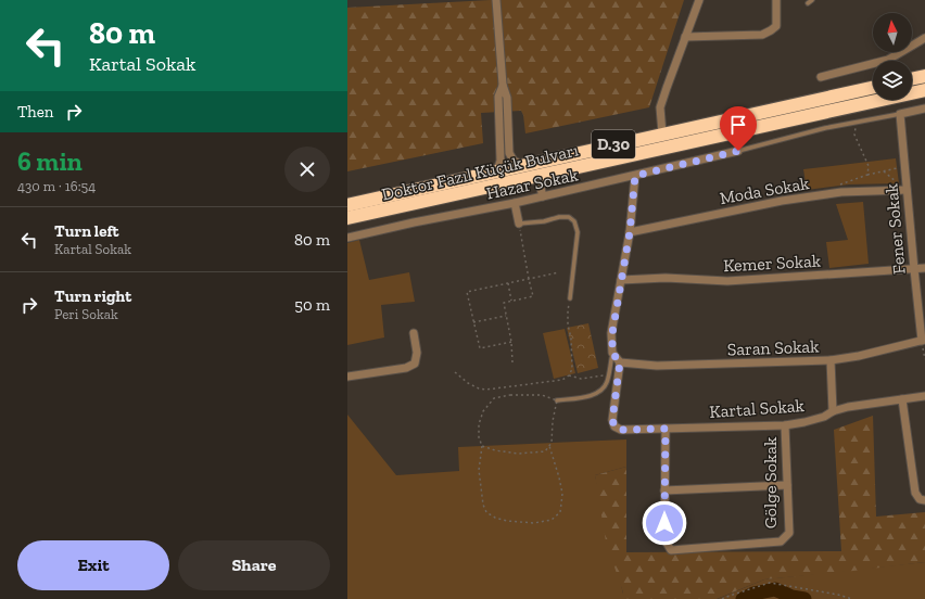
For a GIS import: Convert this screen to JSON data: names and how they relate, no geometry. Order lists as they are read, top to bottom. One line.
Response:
{"streets":{"highway":["D.30","Doktor Fazıl Küçük Bulvarı"],"street":["Hazar Sokak","Moda Sokak","Fener Sokak","Kemer Sokak","Saran Sokak","Kartal Sokak","Gölge Sokak"]},"crossings":[["Hazar Sokak","Fener Sokak"],["Moda Sokak","Fener Sokak"],["Fener Sokak","Kemer Sokak"],["Fener Sokak","Saran Sokak"],["Saran Sokak","Kartal Sokak"],["Kartal Sokak","Gölge Sokak"]],"north":"top","page":{"turn":["80 m","Kartal Sokak"],"then":"Then","heading":["6 min","430 m · 16:54"],"list":[{"name":"Turn left","note":"Kartal Sokak","value":"80 m"},{"name":"Turn right","note":"Peri Sokak","value":"50 m"}],"buttons":["Exit","Share"]}}
